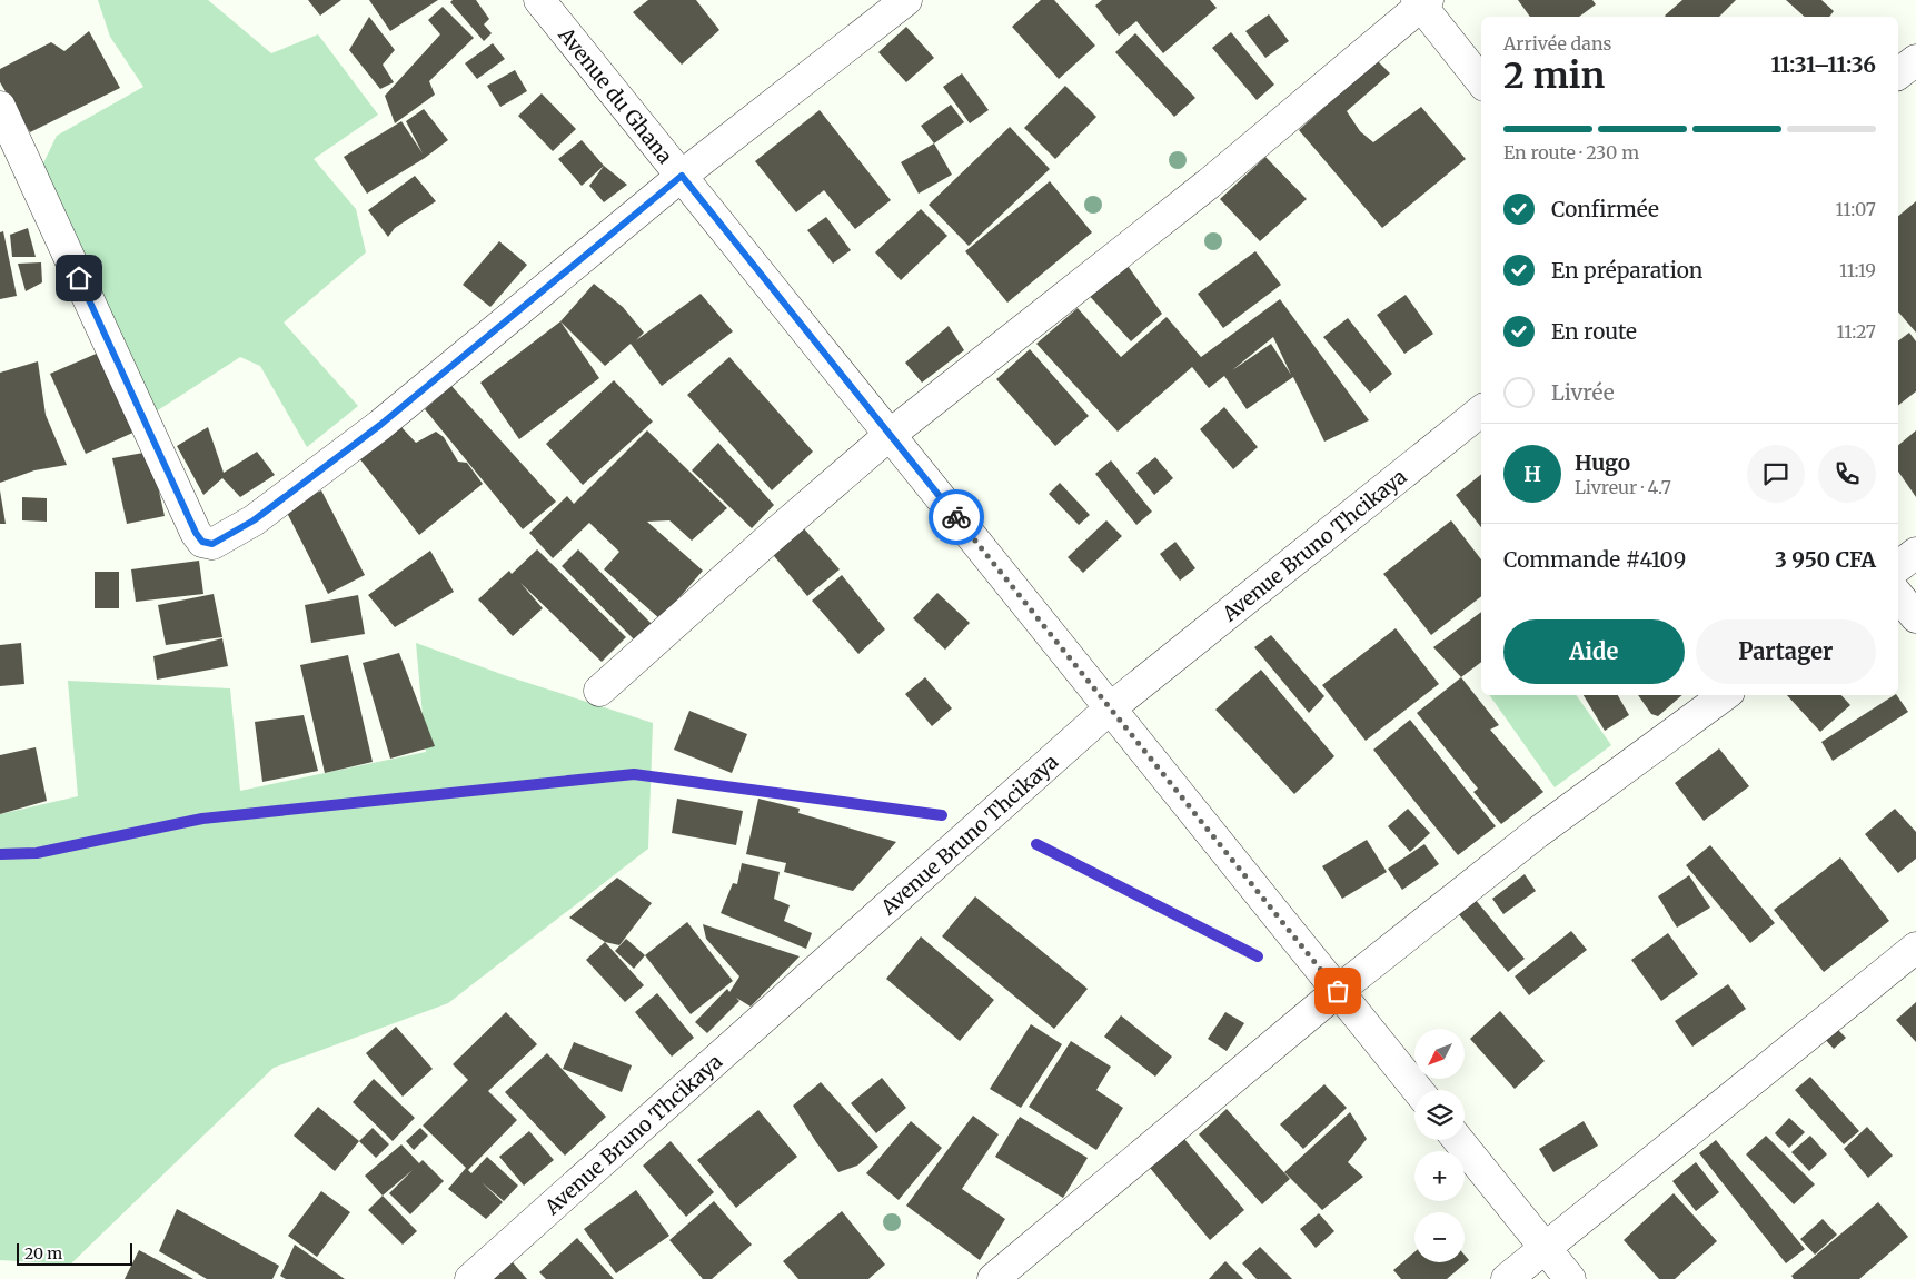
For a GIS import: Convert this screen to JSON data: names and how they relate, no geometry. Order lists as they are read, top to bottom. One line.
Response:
{"streets":{"street":["Avenue du Ghana","Avenue Bruno Thcikaya"]},"crossings":[["Avenue du Ghana","Avenue Bruno Thcikaya"]],"scale_bar":"20 m","north":"bottom left","page":{"heading":["2 min","Arrivée dans","11:31–11:36"],"panel":["Hugo","Livreur · 4.7","Commande #4109","3 950 CFA"],"bar":"En route · 230 m","list":[["Confirmée","11:07"],["En préparation","11:19"],["En route","11:27"],"Livrée"],"round":"H","buttons":["Aide","Partager"],"map_buttons":["+","−"],"scale":"20 m"}}
